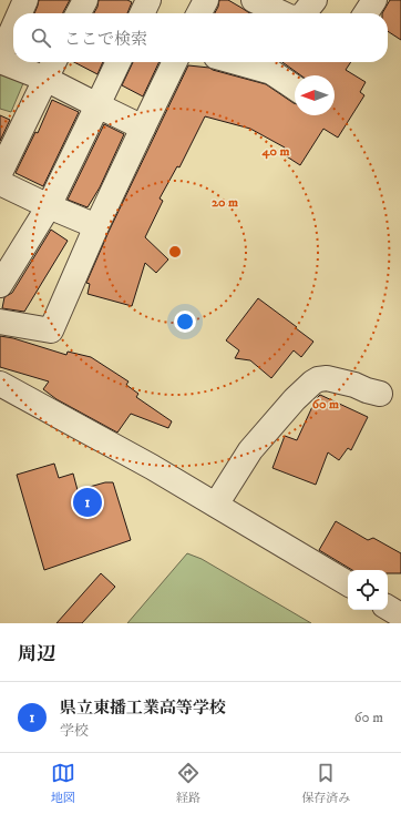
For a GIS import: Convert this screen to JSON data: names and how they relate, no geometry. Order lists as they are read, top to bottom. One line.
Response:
{"north":"left","page":{"search":"ここで検索","pins":"1","heading":"周辺","list":[{"mark":"1","name":"県立東播工業高等学校","note":"学校","value":"60 m"}],"nav":["地図","経路","保存済み"]},"rings":["40 m","20 m","60 m"]}
